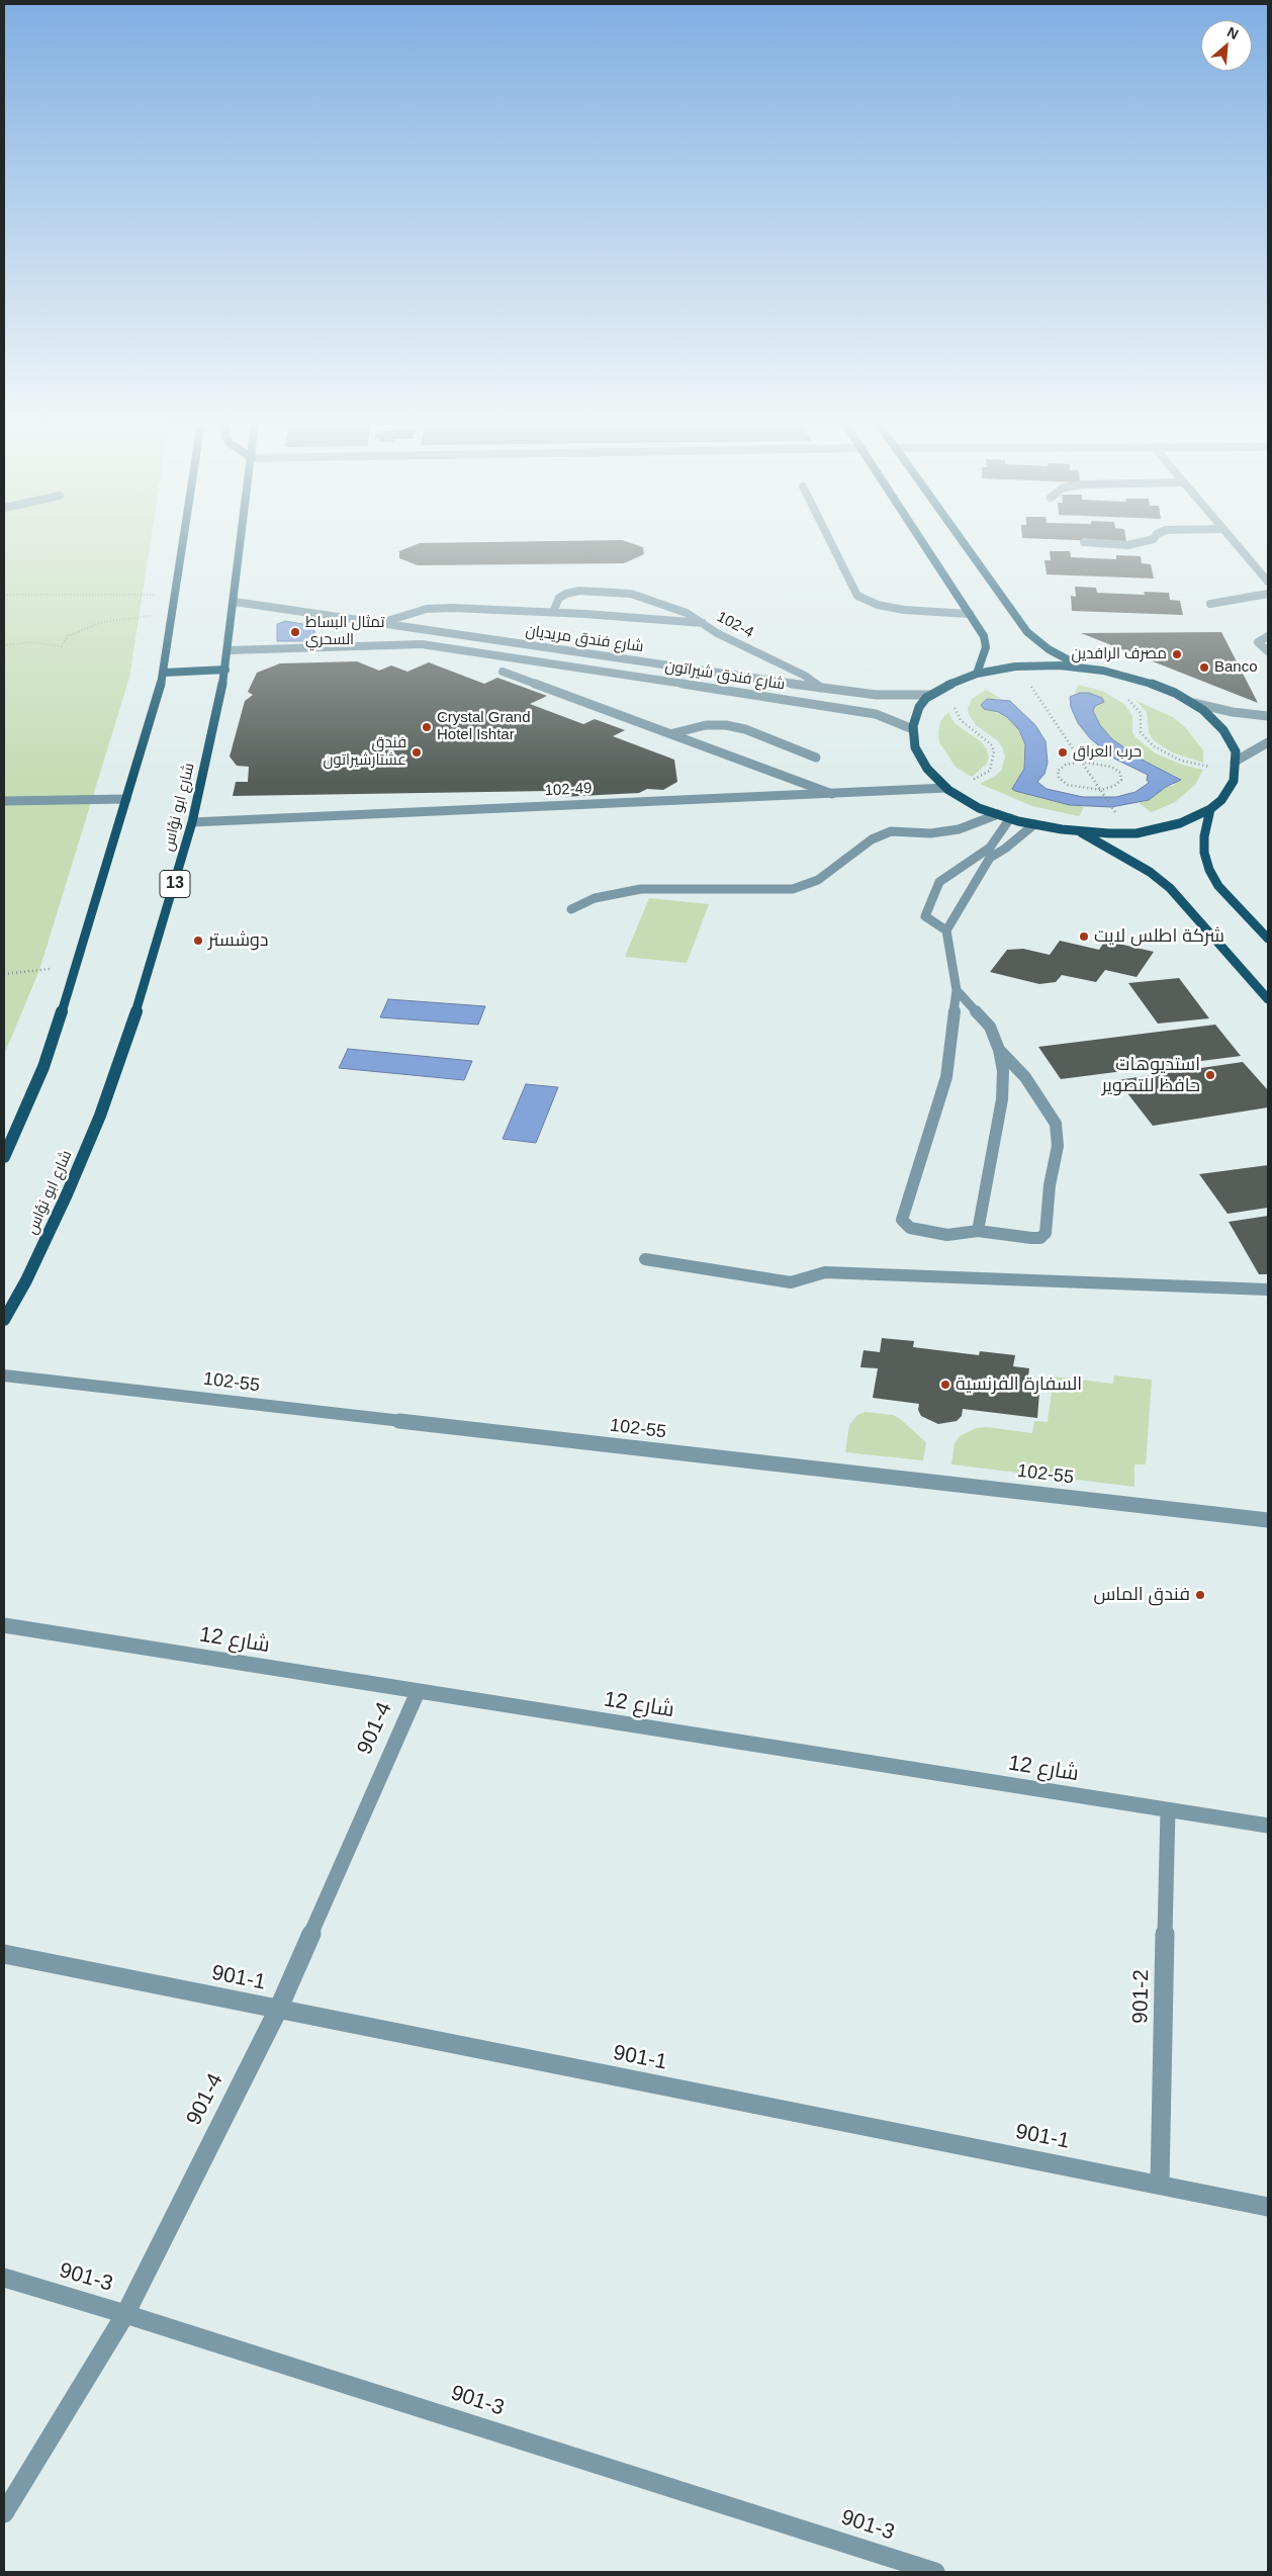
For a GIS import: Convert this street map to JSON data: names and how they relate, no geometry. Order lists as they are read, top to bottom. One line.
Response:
{"streets":{"main road":["شارع ابو نؤاس","13"],"street":["102-4","شارع فندق مريديان","شارع فندق شيراتون","102-49","102-55","شارع 12","901-4","901-1","901-2","901-3"]},"crossings":[["102-4","شارع فندق مريديان"],["شارع فندق مريديان","شارع ابو نؤاس"],["شارع فندق شيراتون","شارع ابو نؤاس"],["102-49","شارع ابو نؤاس"],["شارع 12","901-4"],["شارع 12","901-2"],["901-4","901-1"],["901-4","901-3"],["901-1","901-2"]],"places":["تمثال البساط السحري","مصرف الرافدين","Banco","Crystal Grand Hotel Ishtar","فندق عشتارشيراتون","حرب العراق","شركة اطلس لايت","دوشستر","استديوهات حافظ للتصوير","السفارة الفرنسية","فندق الماس"],"north":"top right"}
